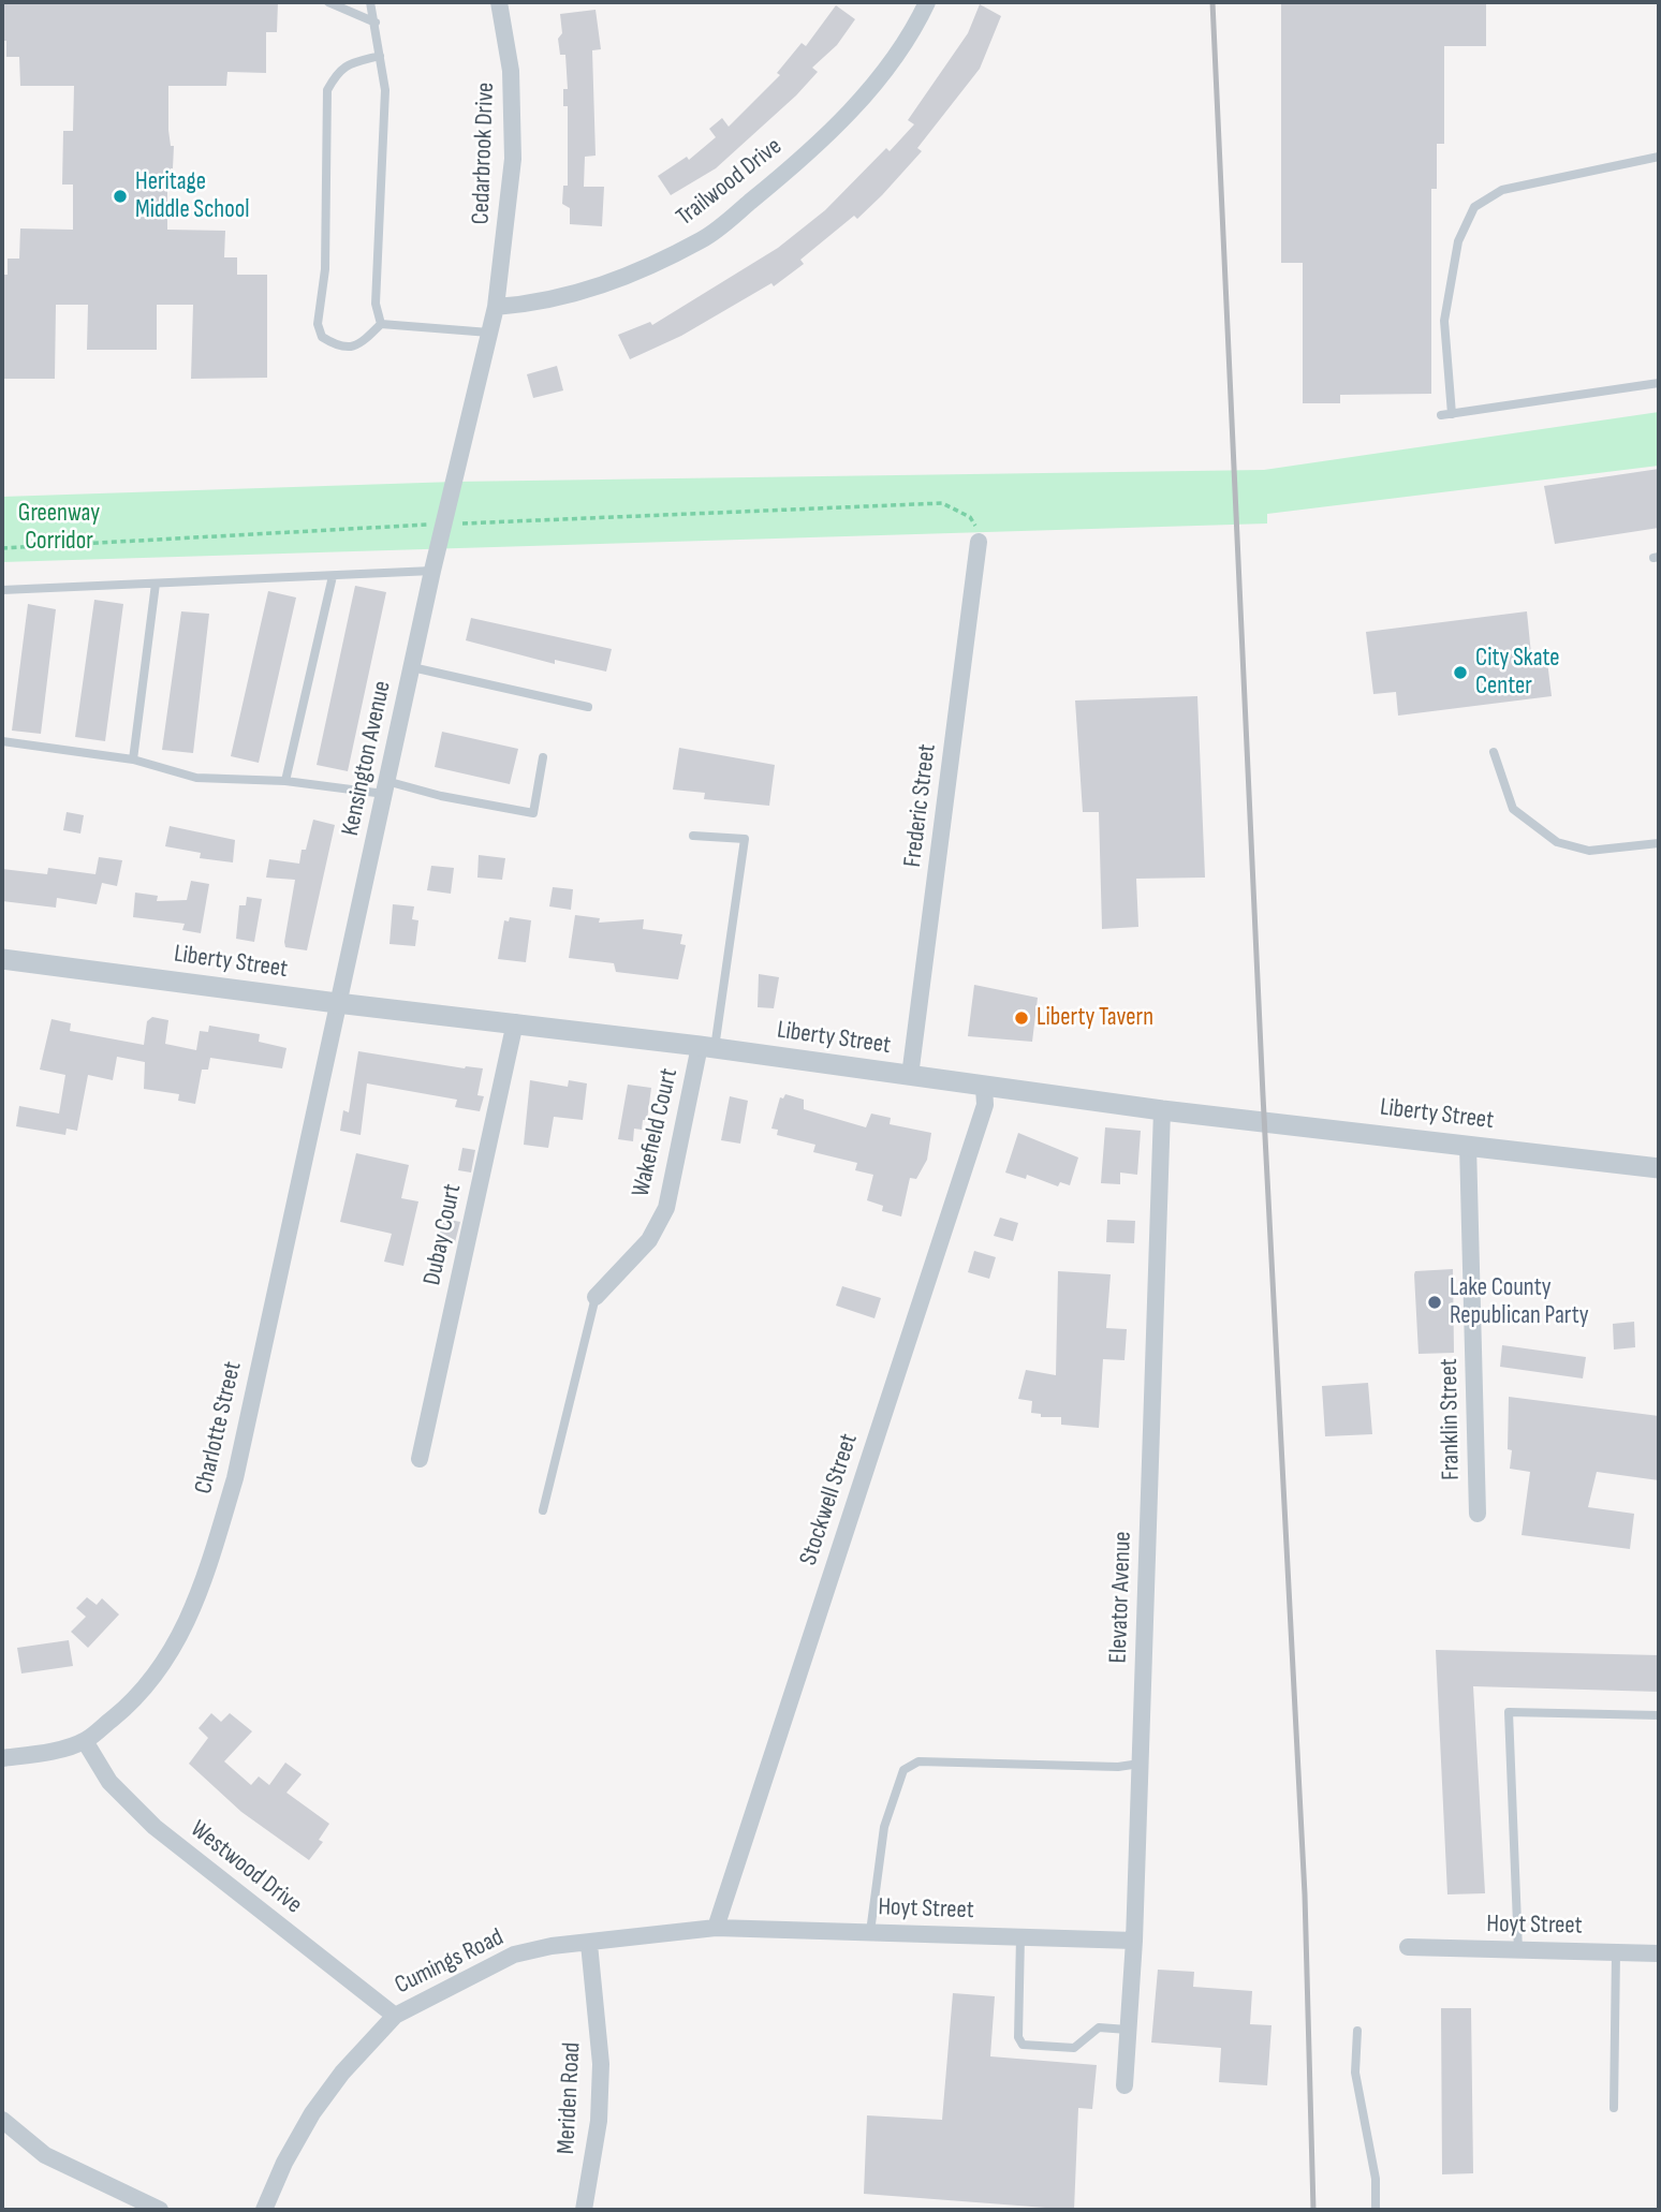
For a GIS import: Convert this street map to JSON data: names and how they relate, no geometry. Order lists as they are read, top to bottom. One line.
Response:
{"streets":{"street":["Cedarbrook Drive","Trailwood Drive","Kensington Avenue","Frederic Street","Liberty Street","Wakefield Court","Dubay Court","Franklin Street","Charlotte Street","Stockwell Street","Elevator Avenue","Westwood Drive","Hoyt Street","Cumings Road","Meriden Road"]},"crossings":[["Cedarbrook Drive","Trailwood Drive"],["Kensington Avenue","Liberty Street"],["Kensington Avenue","Charlotte Street"],["Frederic Street","Liberty Street"],["Liberty Street","Wakefield Court"],["Liberty Street","Dubay Court"],["Liberty Street","Franklin Street"],["Liberty Street","Charlotte Street"],["Liberty Street","Stockwell Street"],["Liberty Street","Elevator Avenue"],["Charlotte Street","Westwood Drive"],["Stockwell Street","Hoyt Street"],["Stockwell Street","Cumings Road"],["Elevator Avenue","Hoyt Street"],["Westwood Drive","Cumings Road"],["Hoyt Street","Cumings Road"],["Cumings Road","Meriden Road"]],"parks":["Greenway Corridor"],"places":["Heritage Middle School","City Skate Center","Liberty Tavern","Lake County Republican Party"]}
